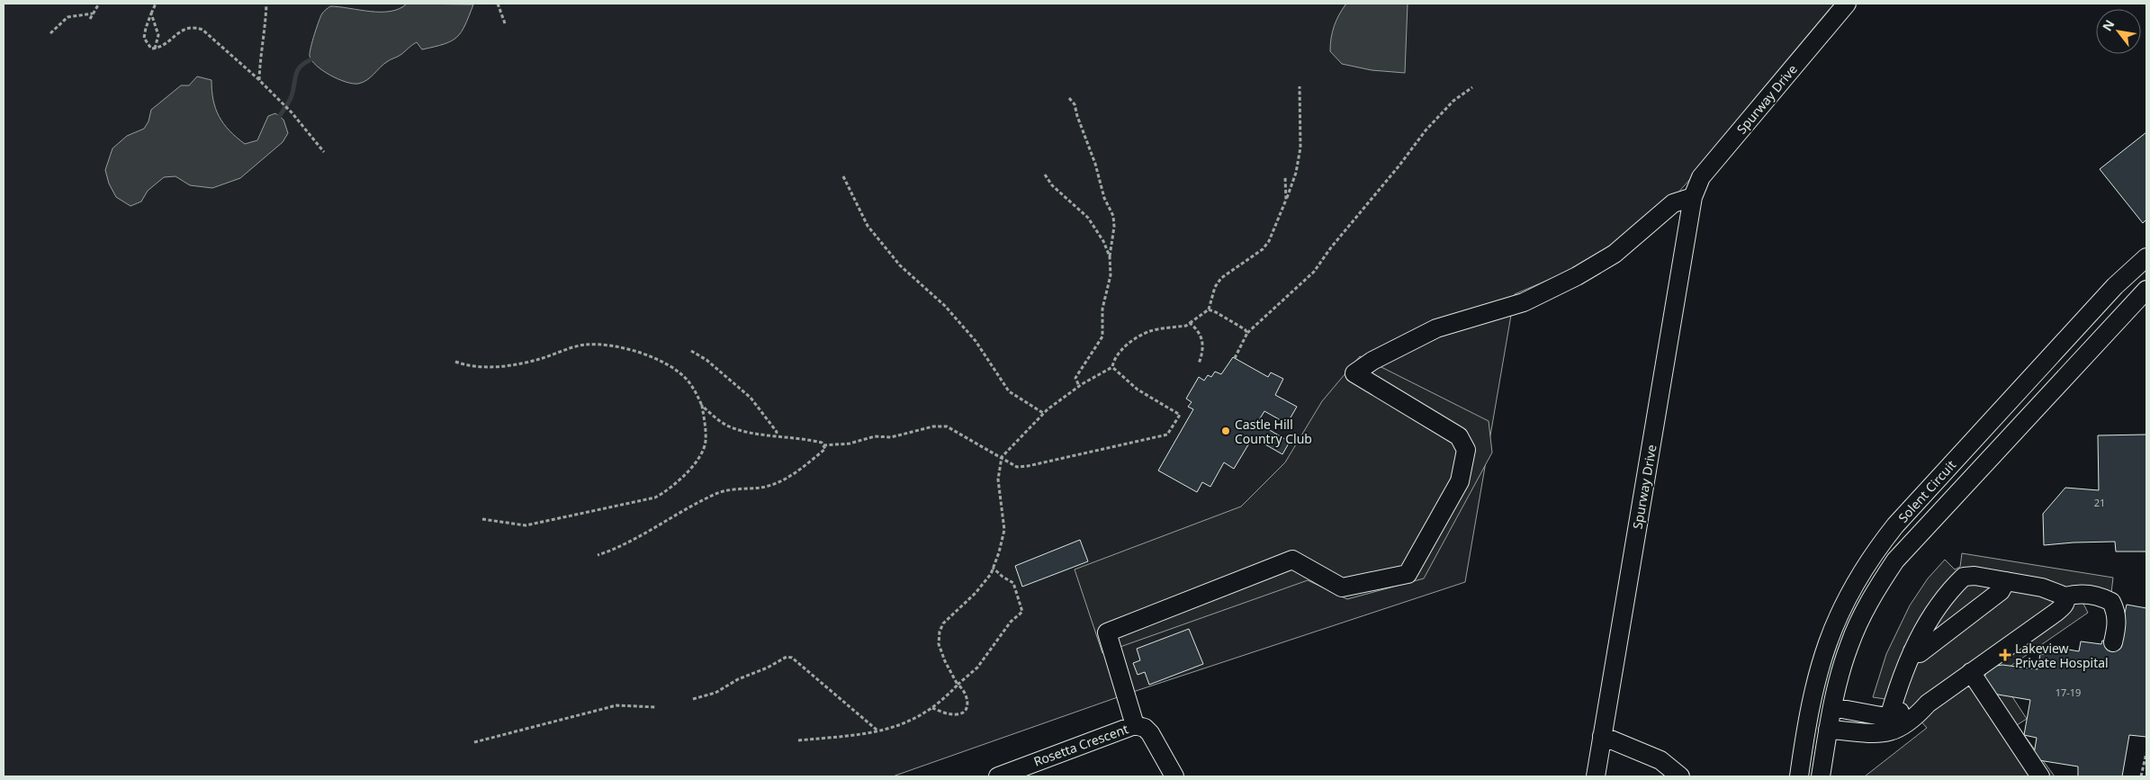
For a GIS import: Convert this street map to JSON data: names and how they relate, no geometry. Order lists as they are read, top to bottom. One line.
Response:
{"streets":{"street":["Spurway Drive","Solent Circuit","Rosetta Crescent"]},"places":{"other":["Castle Hill Country Club"],"health":["Lakeview Private Hospital"]},"house_numbers":["21","17-19"],"north":"top left"}
